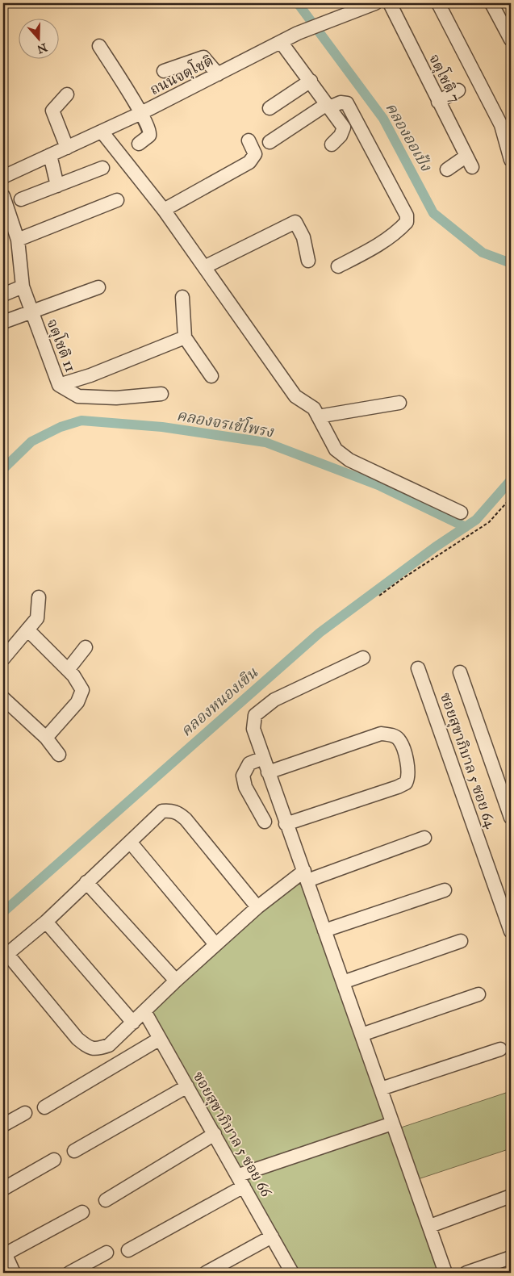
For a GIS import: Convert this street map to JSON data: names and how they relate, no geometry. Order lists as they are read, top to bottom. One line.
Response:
{"streets":{"street":["ถนนจตุโชติ","จตุโชติ 7","จตุโชติ 11","ซอยสุขาภิบาล 5 ซอย 64","ซอยสุขาภิบาล 5 ซอย 66"]},"water":["คลองออเป้ง","คลองจรเข้โพรง","คลองหนองเขิน"],"north":"bottom"}
